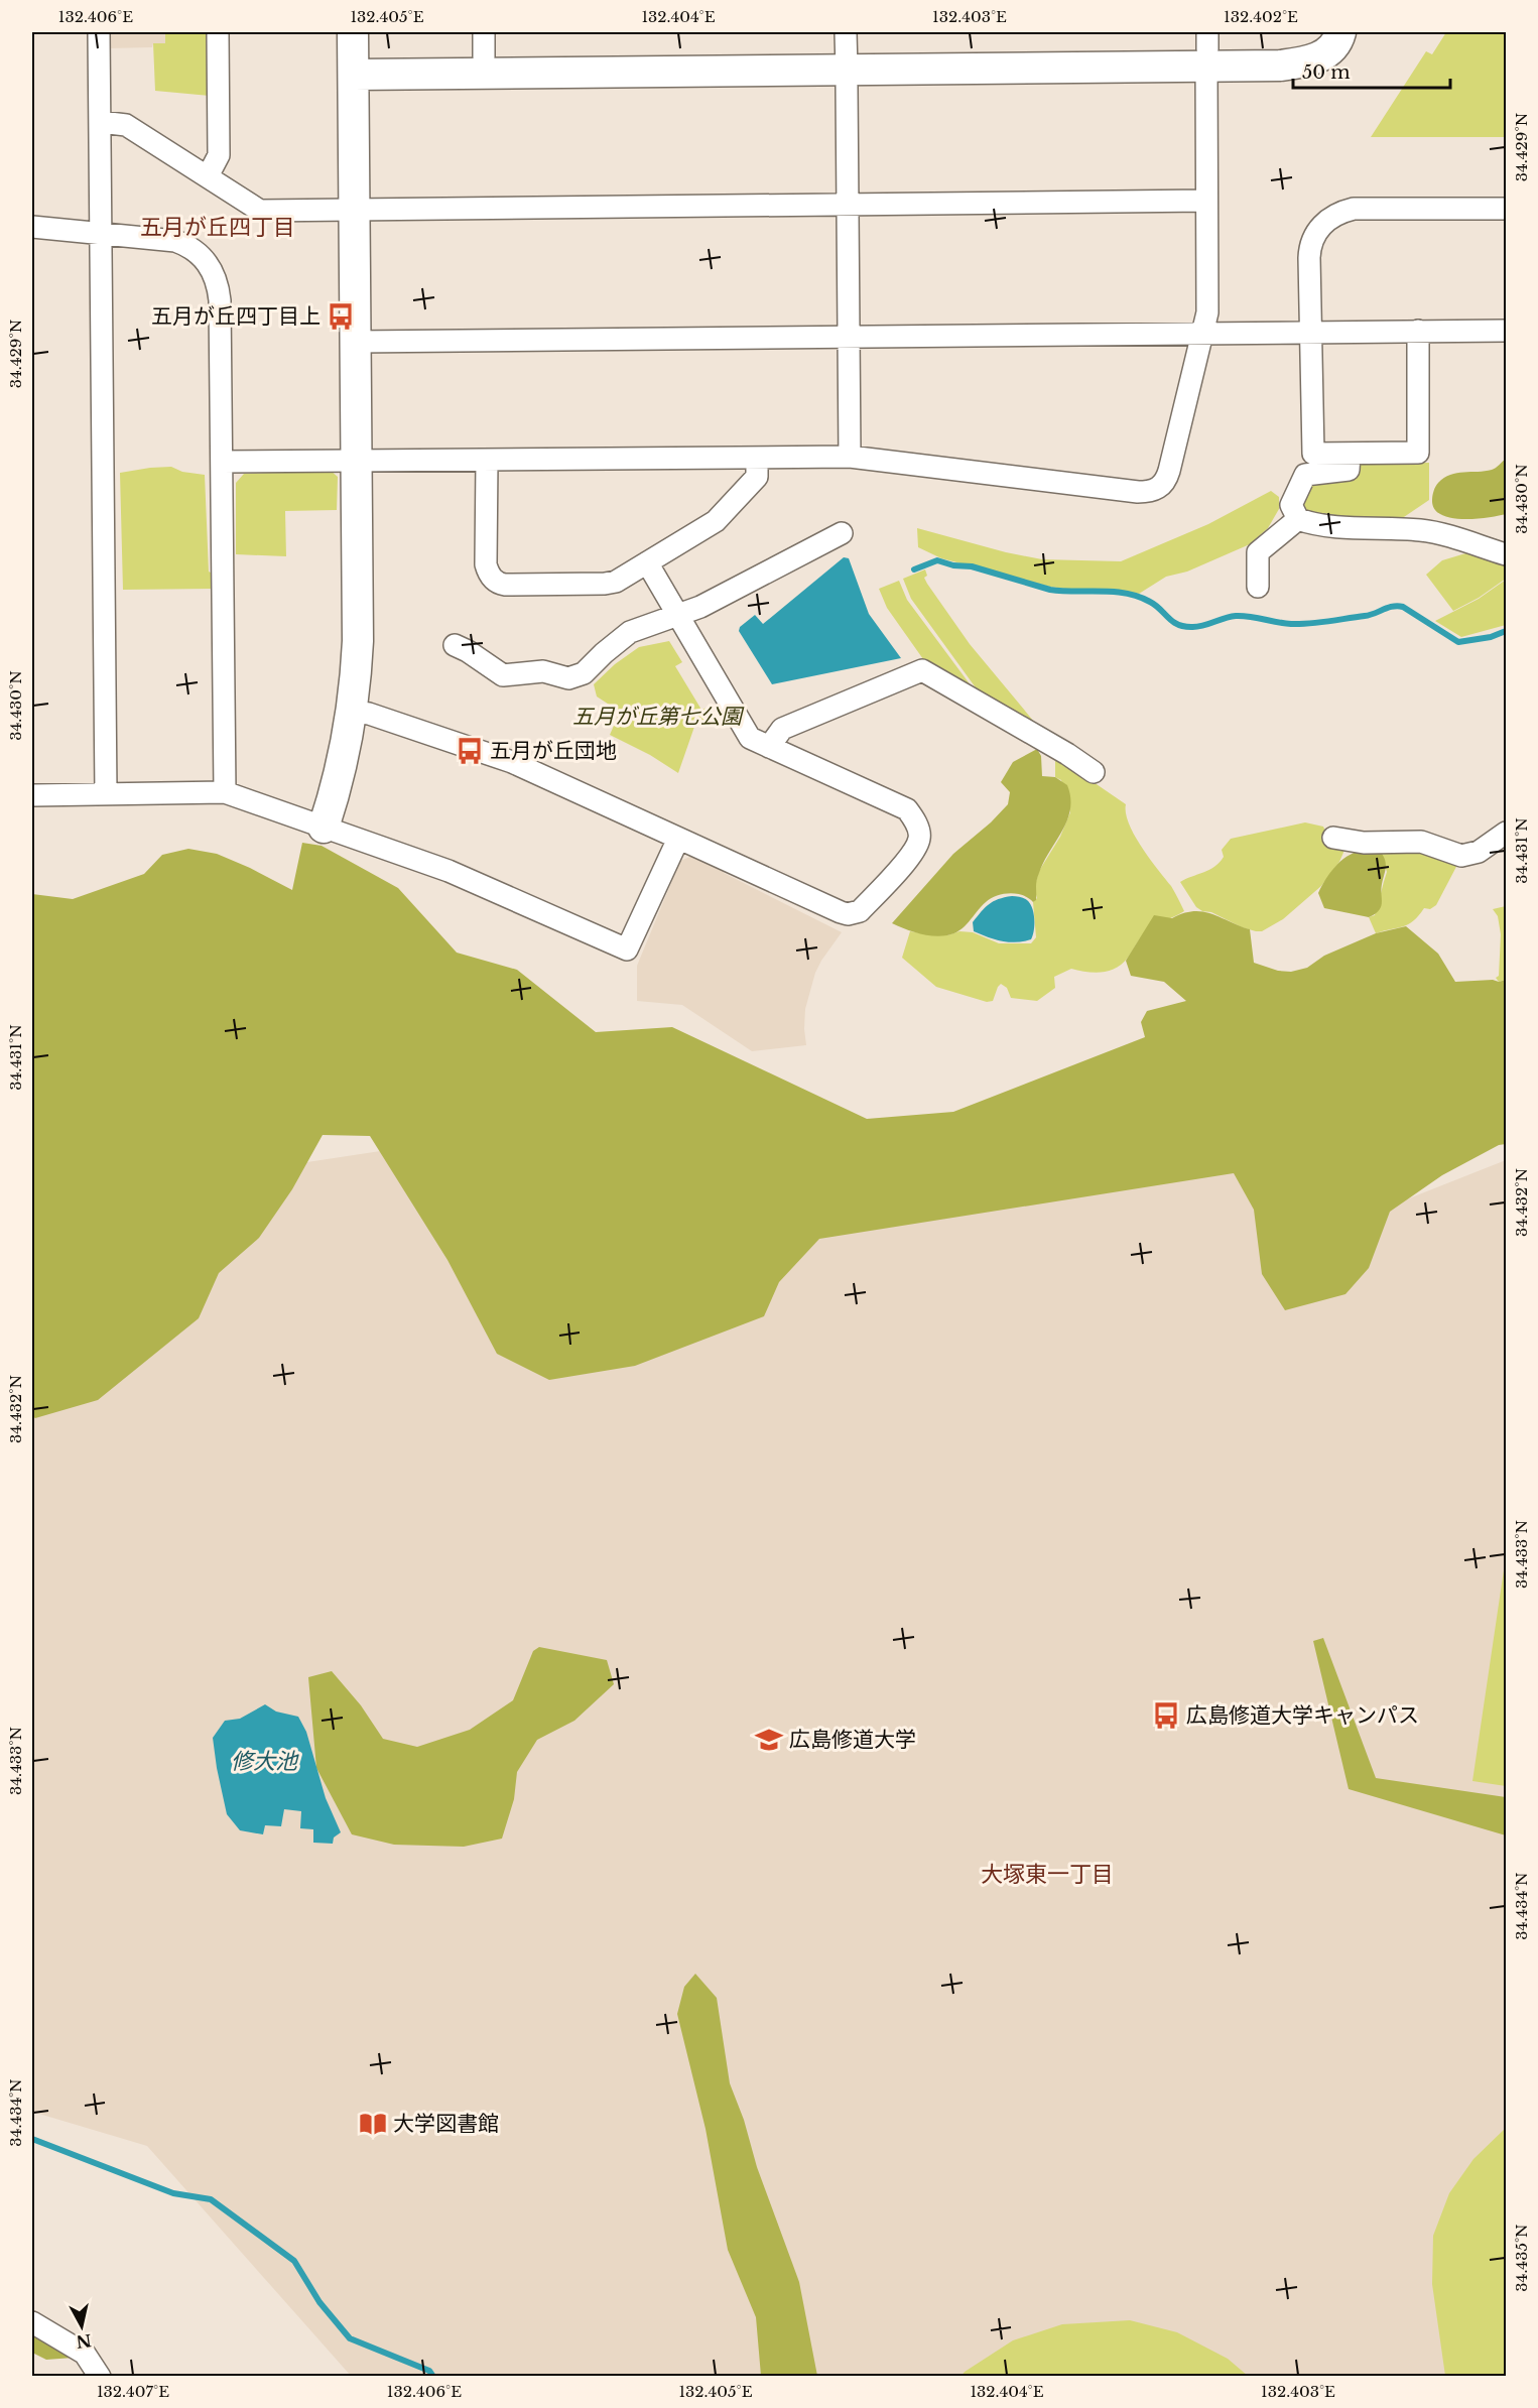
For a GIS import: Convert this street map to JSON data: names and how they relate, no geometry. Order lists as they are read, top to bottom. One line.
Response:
{"districts":["五月が丘四丁目","大塚東一丁目"],"water":["修大池"],"parks":["五月が丘第七公園"],"places":{"bus stop":["五月が丘四丁目上","五月が丘団地","広島修道大学キャンパス"],"school or university":["広島修道大学"],"library":["大学図書館"]},"scale_bar":"50 m","north":"bottom","coordinates":["132.406°E","132.405°E","132.404°E","132.403°E","132.402°E","34.429°N","34.430°N","34.431°N","34.432°N","34.433°N","34.434°N","34.435°N","132.407°E"]}
